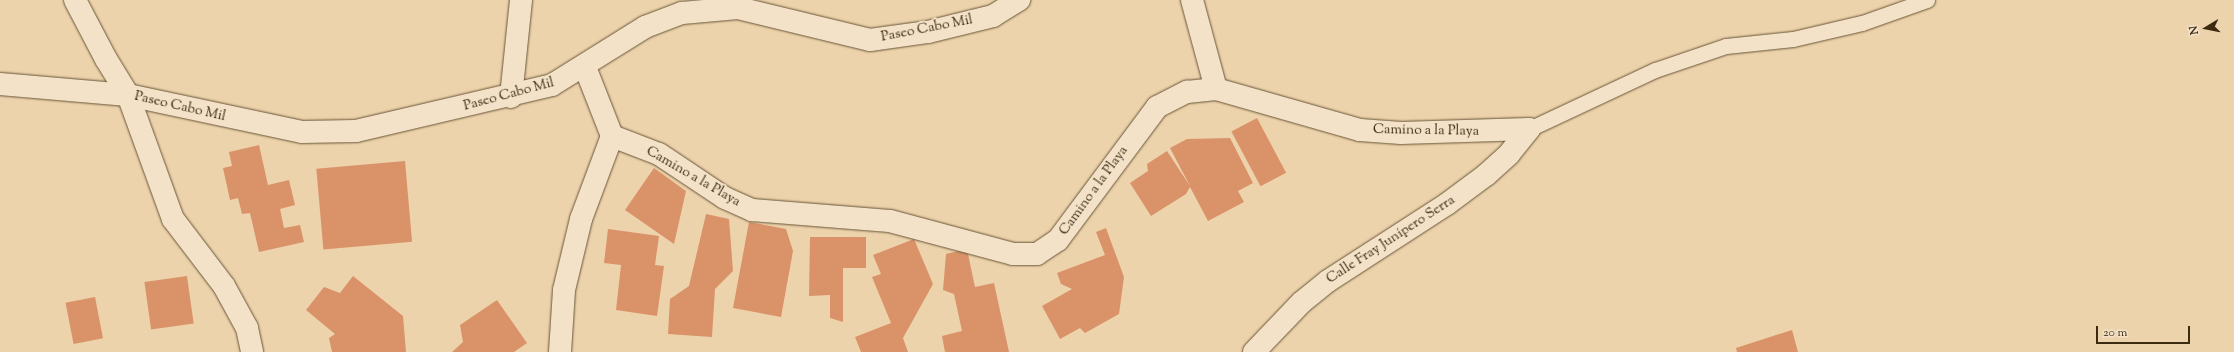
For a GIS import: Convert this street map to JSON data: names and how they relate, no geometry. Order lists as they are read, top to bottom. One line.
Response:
{"streets":{"street":["Paseo Cabo Mil","Camino a la Playa","Calle Fray Junípero Serra"]},"crossings":[["Camino a la Playa","Calle Fray Junípero Serra"]],"scale_bar":"20 m","north":"left"}
